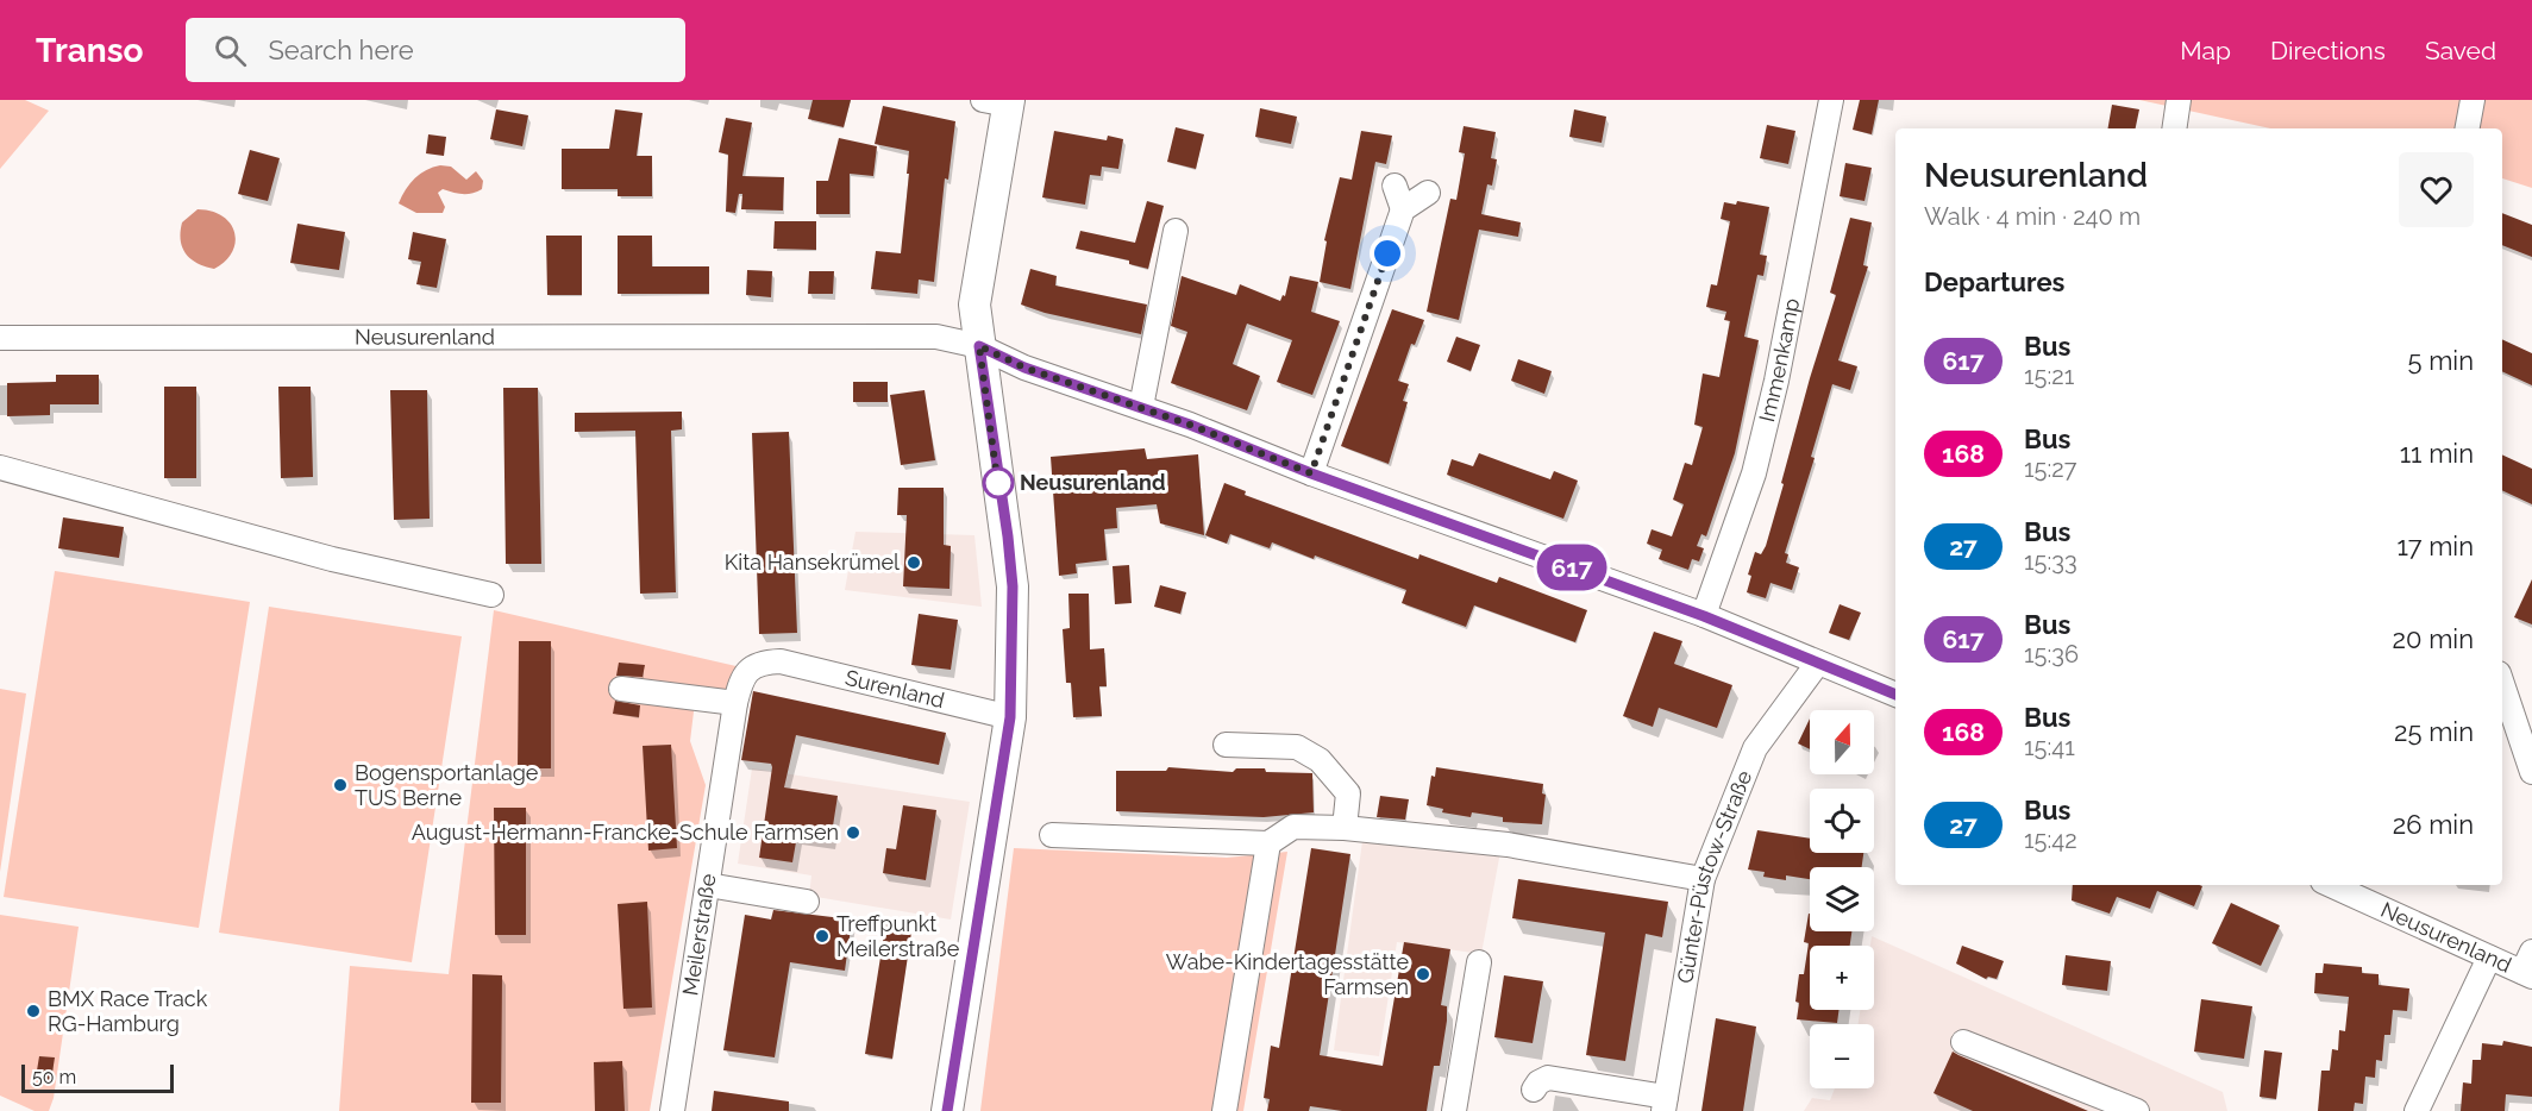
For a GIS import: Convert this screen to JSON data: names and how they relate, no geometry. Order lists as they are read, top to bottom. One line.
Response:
{"streets":{"street":["Neusurenland","Immenkamp","Surenland","Günter-Püstow-Straße","Meilerstraße"]},"crossings":[["Neusurenland","Immenkamp"],["Neusurenland","Günter-Püstow-Straße"],["Surenland","Meilerstraße"]],"places":["Neusurenland","Kita Hansekrümel","Bogensportanlage TUS Berne","August-Hermann-Francke-Schule Farmsen","Treffpunkt Meilerstraße","Wabe-Kindertagesstätte Farmsen","BMX Race Track RG-Hamburg"],"lines":["bus line 617"],"scale_bar":"50 m","north":"top","page":{"header":"Transo","search":"Search here","nav":["Map","Directions","Saved"],"on_map":"617","heading":[["Neusurenland","Walk · 4 min · 240 m"],"Departures"],"list":[{"mark":"617","name":"Bus","note":"15:21","value":"5 min"},{"mark":"168","name":"Bus","note":"15:27","value":"11 min"},{"mark":"27","name":"Bus","note":"15:33","value":"17 min"},{"mark":"617","name":"Bus","note":"15:36","value":"20 min"},{"mark":"168","name":"Bus","note":"15:41","value":"25 min"},{"mark":"27","name":"Bus","note":"15:42","value":"26 min"}],"map_buttons":["+","−"],"scale":"50 m"}}
